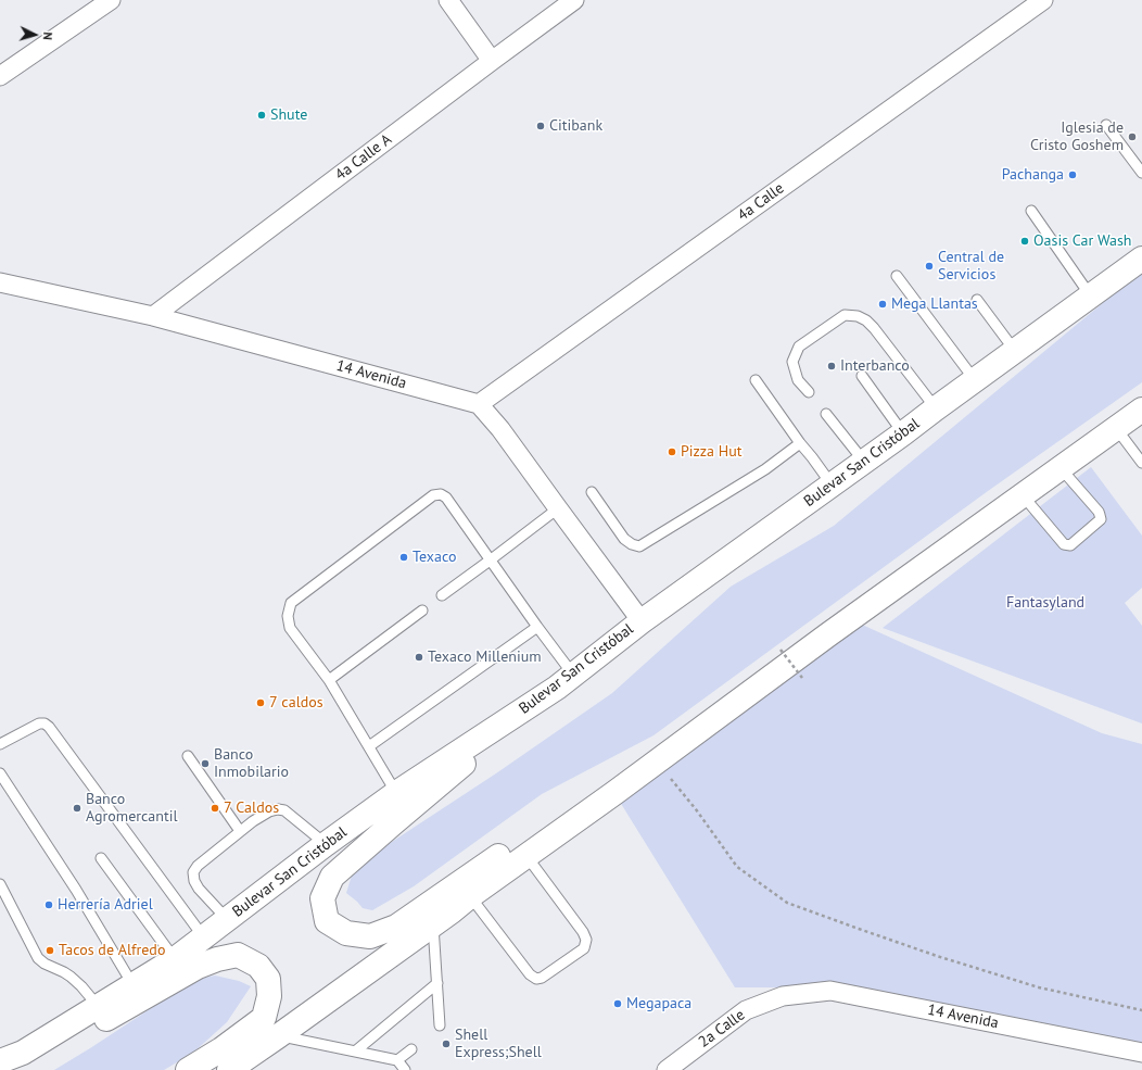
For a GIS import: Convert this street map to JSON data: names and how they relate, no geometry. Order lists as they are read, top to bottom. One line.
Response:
{"streets":{"main road":["Bulevar San Cristóbal"],"street":["4a Calle A","4a Calle","14 Avenida","2a Calle"]},"crossings":[["4a Calle A","14 Avenida"],["4a Calle","14 Avenida"],["14 Avenida","2a Calle"]],"parks":["Fantasyland"],"places":["Shute","Citibank","Iglesia de Cristo Goshem","Pachanga","Oasis Car Wash","Central de Servicios","Mega Llantas","Interbanco","Pizza Hut","Texaco","Texaco Millenium","7 caldos","Banco Inmobilario","Banco Agromercantil","7 Caldos","Herrería Adriel","Tacos de Alfredo","Megapaca","Shell Express;Shell"],"north":"right"}
